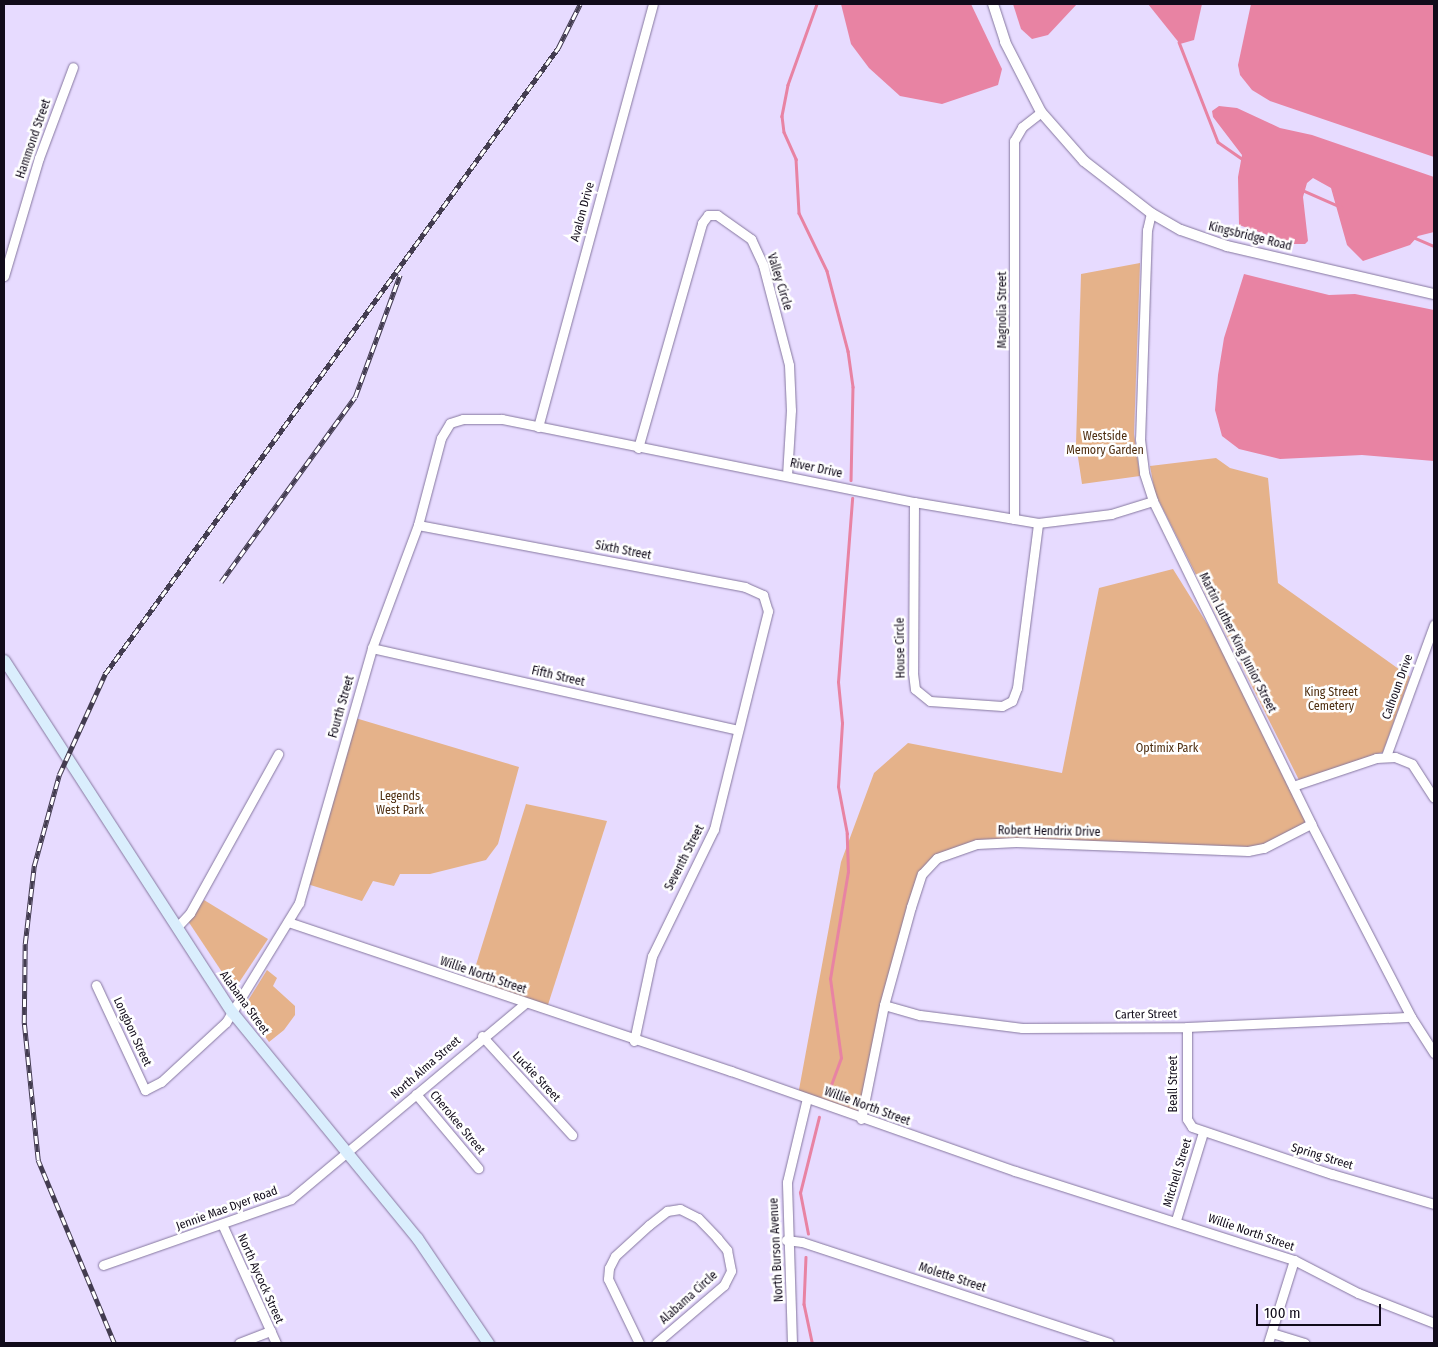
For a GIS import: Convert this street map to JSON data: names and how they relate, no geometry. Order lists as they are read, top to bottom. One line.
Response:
{"streets":{"main road":["Alabama Street"],"street":["Hammond Street","Avalon Drive","Kingsbridge Road","Valley Circle","Magnolia Street","River Drive","Sixth Street","Martin Luther King Junior Street","House Circle","Fifth Street","Calhoun Drive","Fourth Street","Robert Hendrix Drive","Seventh Street","Willie North Street","Carter Street","Longbon Street","North Alma Street","Luckie Street","Beall Street","Cherokee Street","Spring Street","Mitchell Street","Jennie Mae Dyer Road","North Burson Avenue","Molette Street","North Aycock Street","Alabama Circle"]},"crossings":[["Avalon Drive","River Drive"],["Kingsbridge Road","Magnolia Street"],["Kingsbridge Road","Martin Luther King Junior Street"],["Valley Circle","River Drive"],["Magnolia Street","River Drive"],["River Drive","Martin Luther King Junior Street"],["River Drive","House Circle"],["River Drive","Fourth Street"],["Sixth Street","Fourth Street"],["Sixth Street","Seventh Street"],["Martin Luther King Junior Street","Robert Hendrix Drive"],["Martin Luther King Junior Street","Carter Street"],["Fifth Street","Fourth Street"],["Fifth Street","Seventh Street"],["Fourth Street","Willie North Street"],["Fourth Street","Alabama Street"],["Fourth Street","Longbon Street"],["Robert Hendrix Drive","Willie North Street"],["Robert Hendrix Drive","Carter Street"],["Seventh Street","Willie North Street"],["Willie North Street","North Alma Street"],["Willie North Street","Mitchell Street"],["Willie North Street","North Burson Avenue"],["Alabama Street","North Alma Street"],["Alabama Street","Jennie Mae Dyer Road"],["Carter Street","Beall Street"],["North Alma Street","Luckie Street"],["North Alma Street","Cherokee Street"],["North Alma Street","Jennie Mae Dyer Road"],["Beall Street","Spring Street"],["Beall Street","Mitchell Street"],["Spring Street","Mitchell Street"],["Jennie Mae Dyer Road","North Aycock Street"],["North Burson Avenue","Molette Street"]],"parks":["Westside Memory Garden","King Street Cemetery","Optimix Park","Legends West Park"],"scale_bar":"100 m"}
